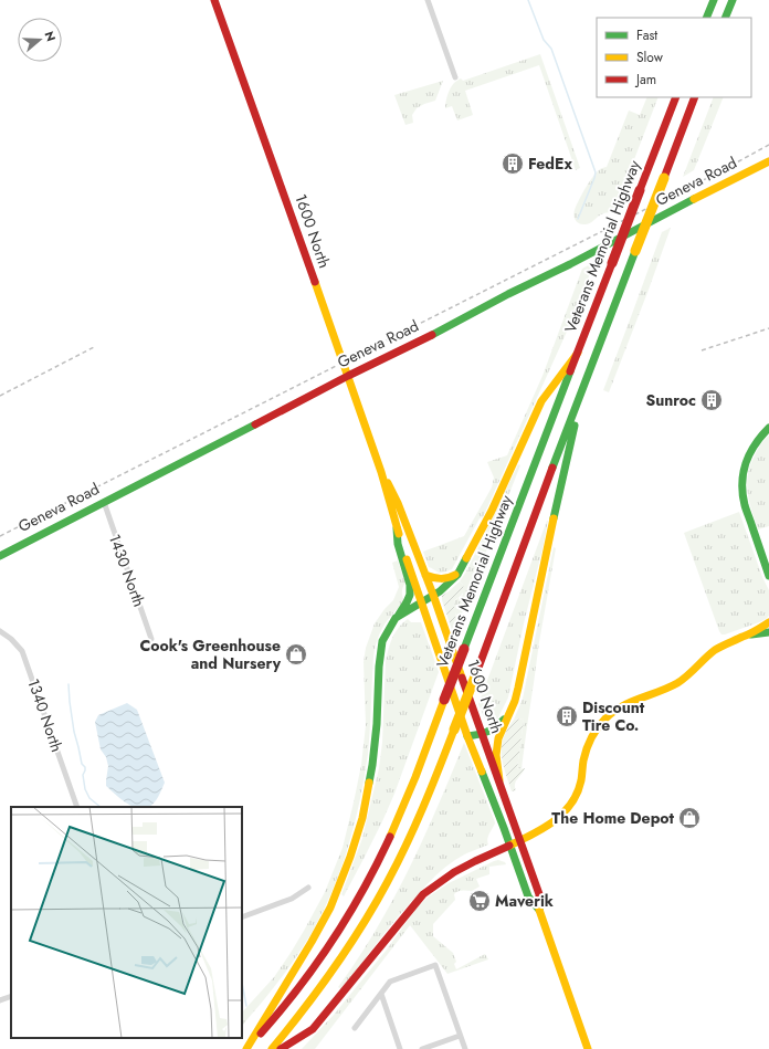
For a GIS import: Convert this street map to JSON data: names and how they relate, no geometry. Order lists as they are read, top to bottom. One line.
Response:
{"streets":{"main road":["Geneva Road","1600 North","Veterans Memorial Highway"],"street":["1430 North","1340 North"]},"crossings":[["Geneva Road","1600 North"],["Geneva Road","1430 North"]],"places":{"building":["FedEx","Sunroc","Discount Tire Co."],"shop":["Cook's Greenhouse and Nursery","The Home Depot"],"supermarket":["Maverik"]},"legend":["Fast","Slow","Jam"],"north":"right"}
